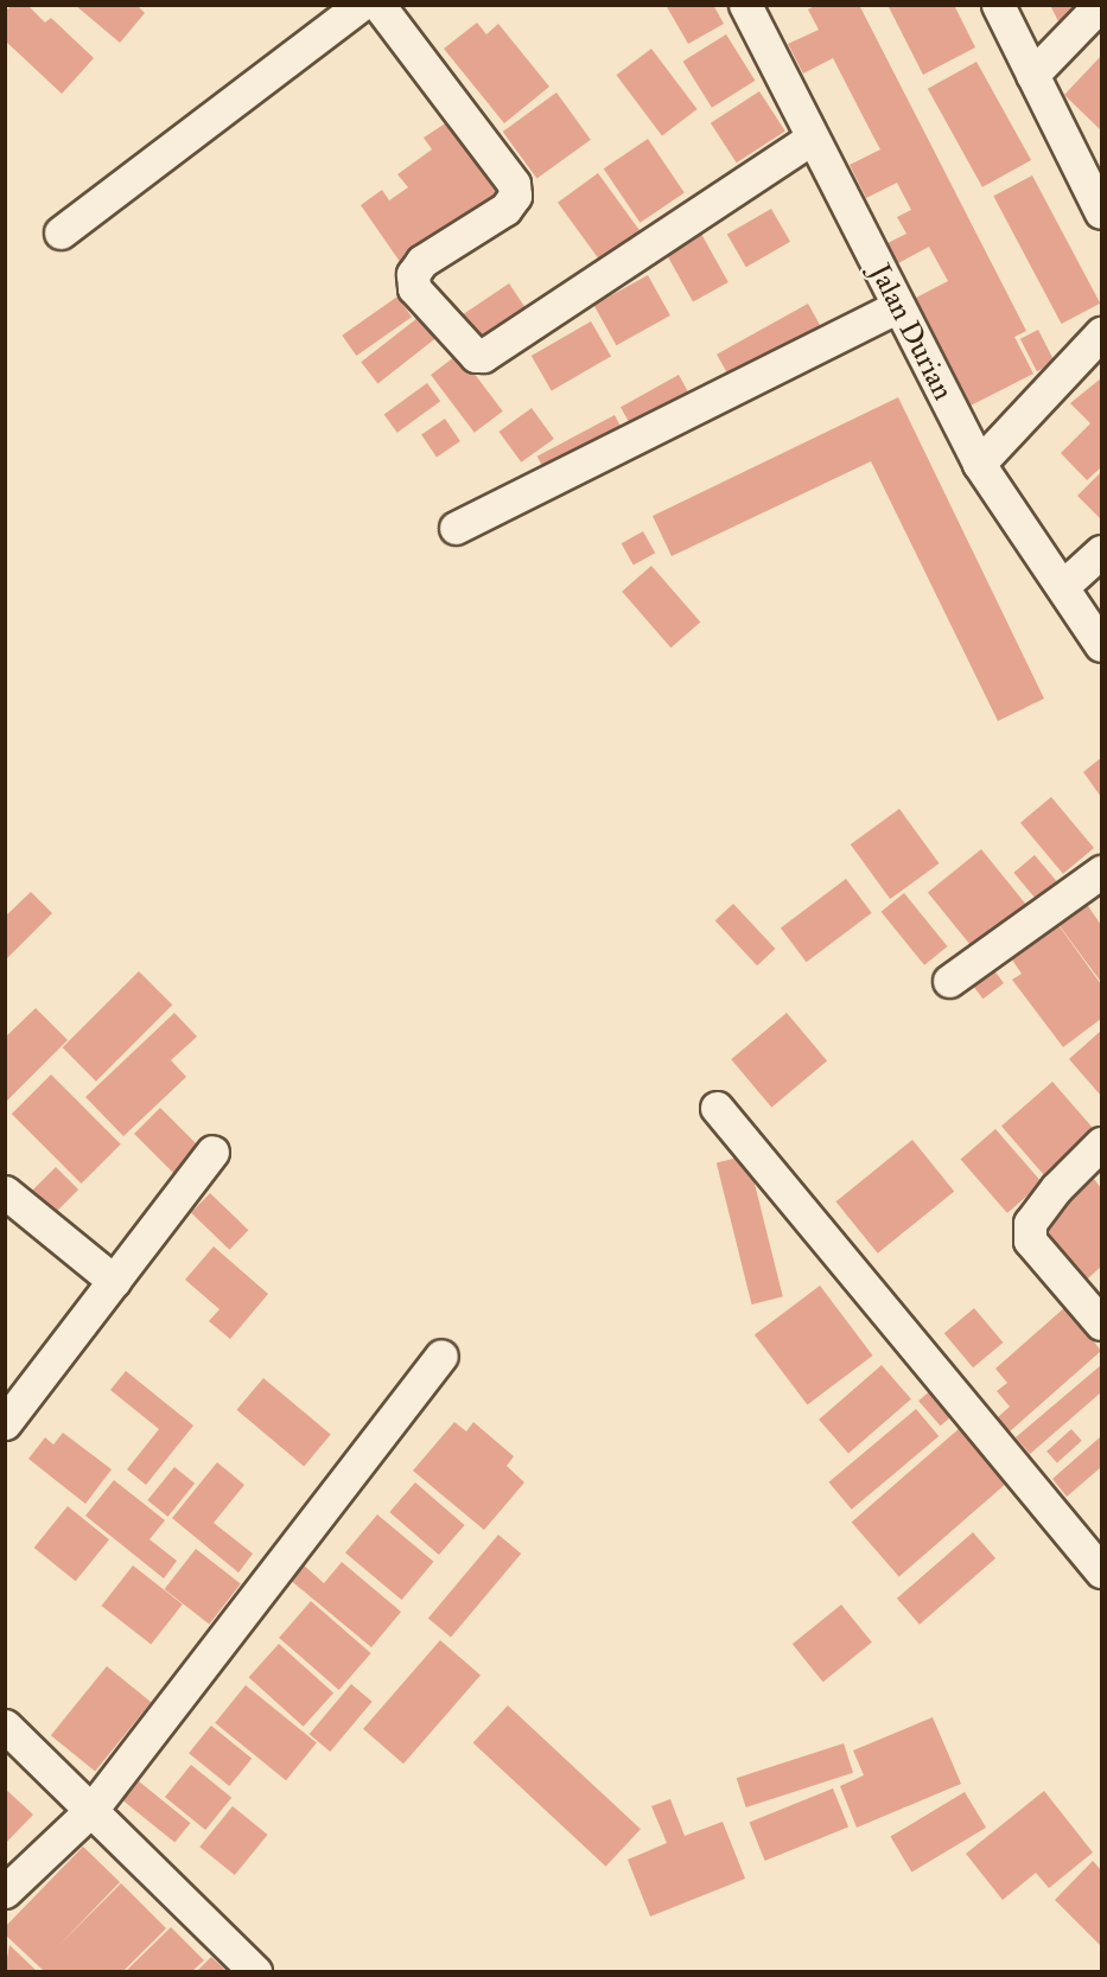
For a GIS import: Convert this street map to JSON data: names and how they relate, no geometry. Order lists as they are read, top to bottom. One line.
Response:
{"streets":{"street":["Jalan Durian"]}}
